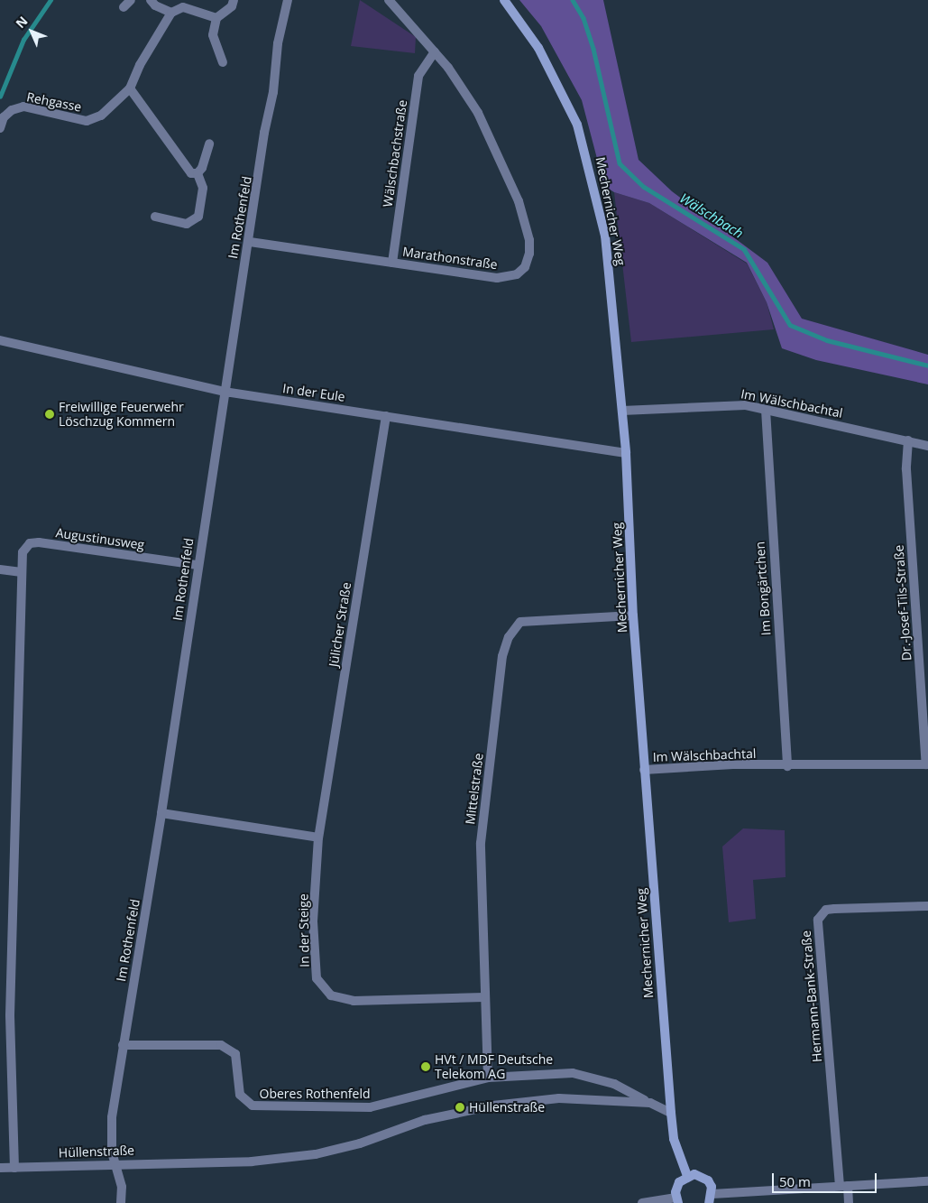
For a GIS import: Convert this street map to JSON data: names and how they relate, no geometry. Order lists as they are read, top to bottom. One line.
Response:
{"streets":{"street":["Rehgasse","Wälschbachstraße","Mechernicher Weg","Im Rothenfeld","Marathonstraße","In der Eule","Im Wälschbachtal","Augustinusweg","Im Bongärtchen","Dr.-Josef-Tils-Straße","Jülicher Straße","Mittelstraße","In der Steige","Hermann-Bank-Straße","Oberes Rothenfeld","Hüllenstraße"]},"crossings":[["Wälschbachstraße","Marathonstraße"],["Mechernicher Weg","In der Eule"],["Mechernicher Weg","Im Wälschbachtal"],["Mechernicher Weg","Mittelstraße"],["Mechernicher Weg","Hüllenstraße"],["Im Rothenfeld","Marathonstraße"],["Im Rothenfeld","In der Eule"],["Im Rothenfeld","Augustinusweg"],["Im Rothenfeld","Oberes Rothenfeld"],["Im Rothenfeld","Hüllenstraße"],["In der Eule","Jülicher Straße"],["Im Wälschbachtal","Im Bongärtchen"],["Im Wälschbachtal","Dr.-Josef-Tils-Straße"],["Augustinusweg","Hüllenstraße"],["Jülicher Straße","In der Steige"],["Mittelstraße","In der Steige"],["Mittelstraße","Oberes Rothenfeld"],["Oberes Rothenfeld","Hüllenstraße"]],"water":["Wälschbach"],"places":["Freiwillige Feuerwehr Löschzug Kommern","HVt / MDF Deutsche Telekom AG","Hüllenstraße"],"scale_bar":"50 m","north":"top left"}
